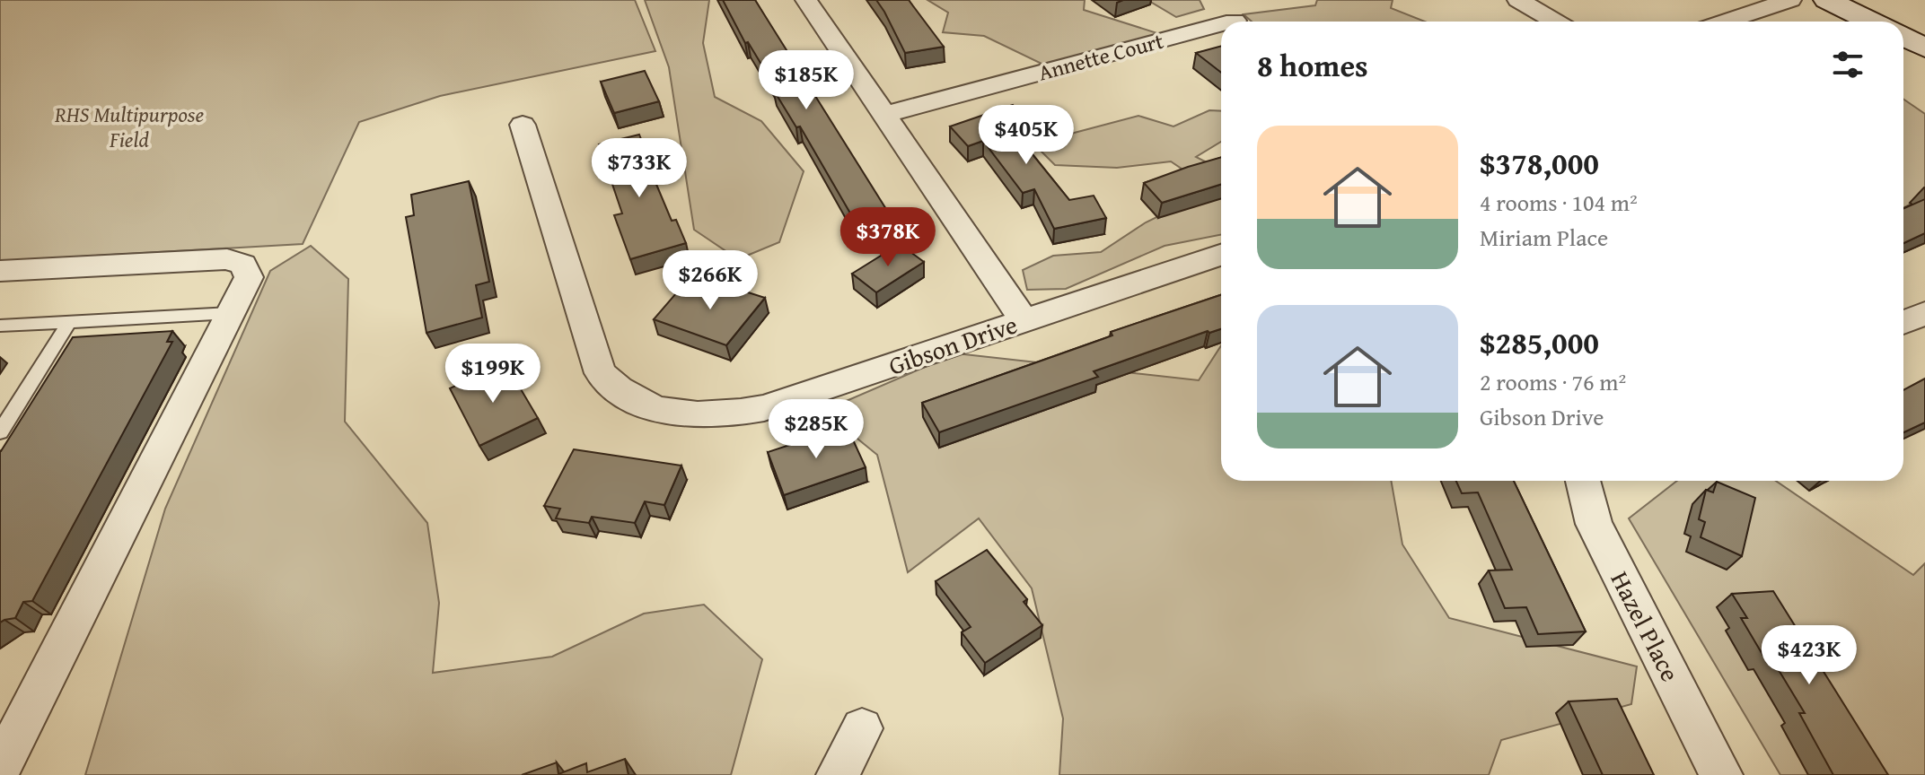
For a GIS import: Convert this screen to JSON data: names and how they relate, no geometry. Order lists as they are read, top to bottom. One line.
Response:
{"streets":{"street":["Annette Court","Gibson Drive","Hazel Place"]},"parks":["RHS Multipurpose Field"],"page":{"heading":"8 homes","price":["$185K","$405K","$733K","$378K","$266K","$199K","$285K","$423K"],"list":[{"name":"$378,000","note":"4 rooms · 104 m² · Miriam Place"},{"name":"$285,000","note":"2 rooms · 76 m² · Gibson Drive"}]}}
